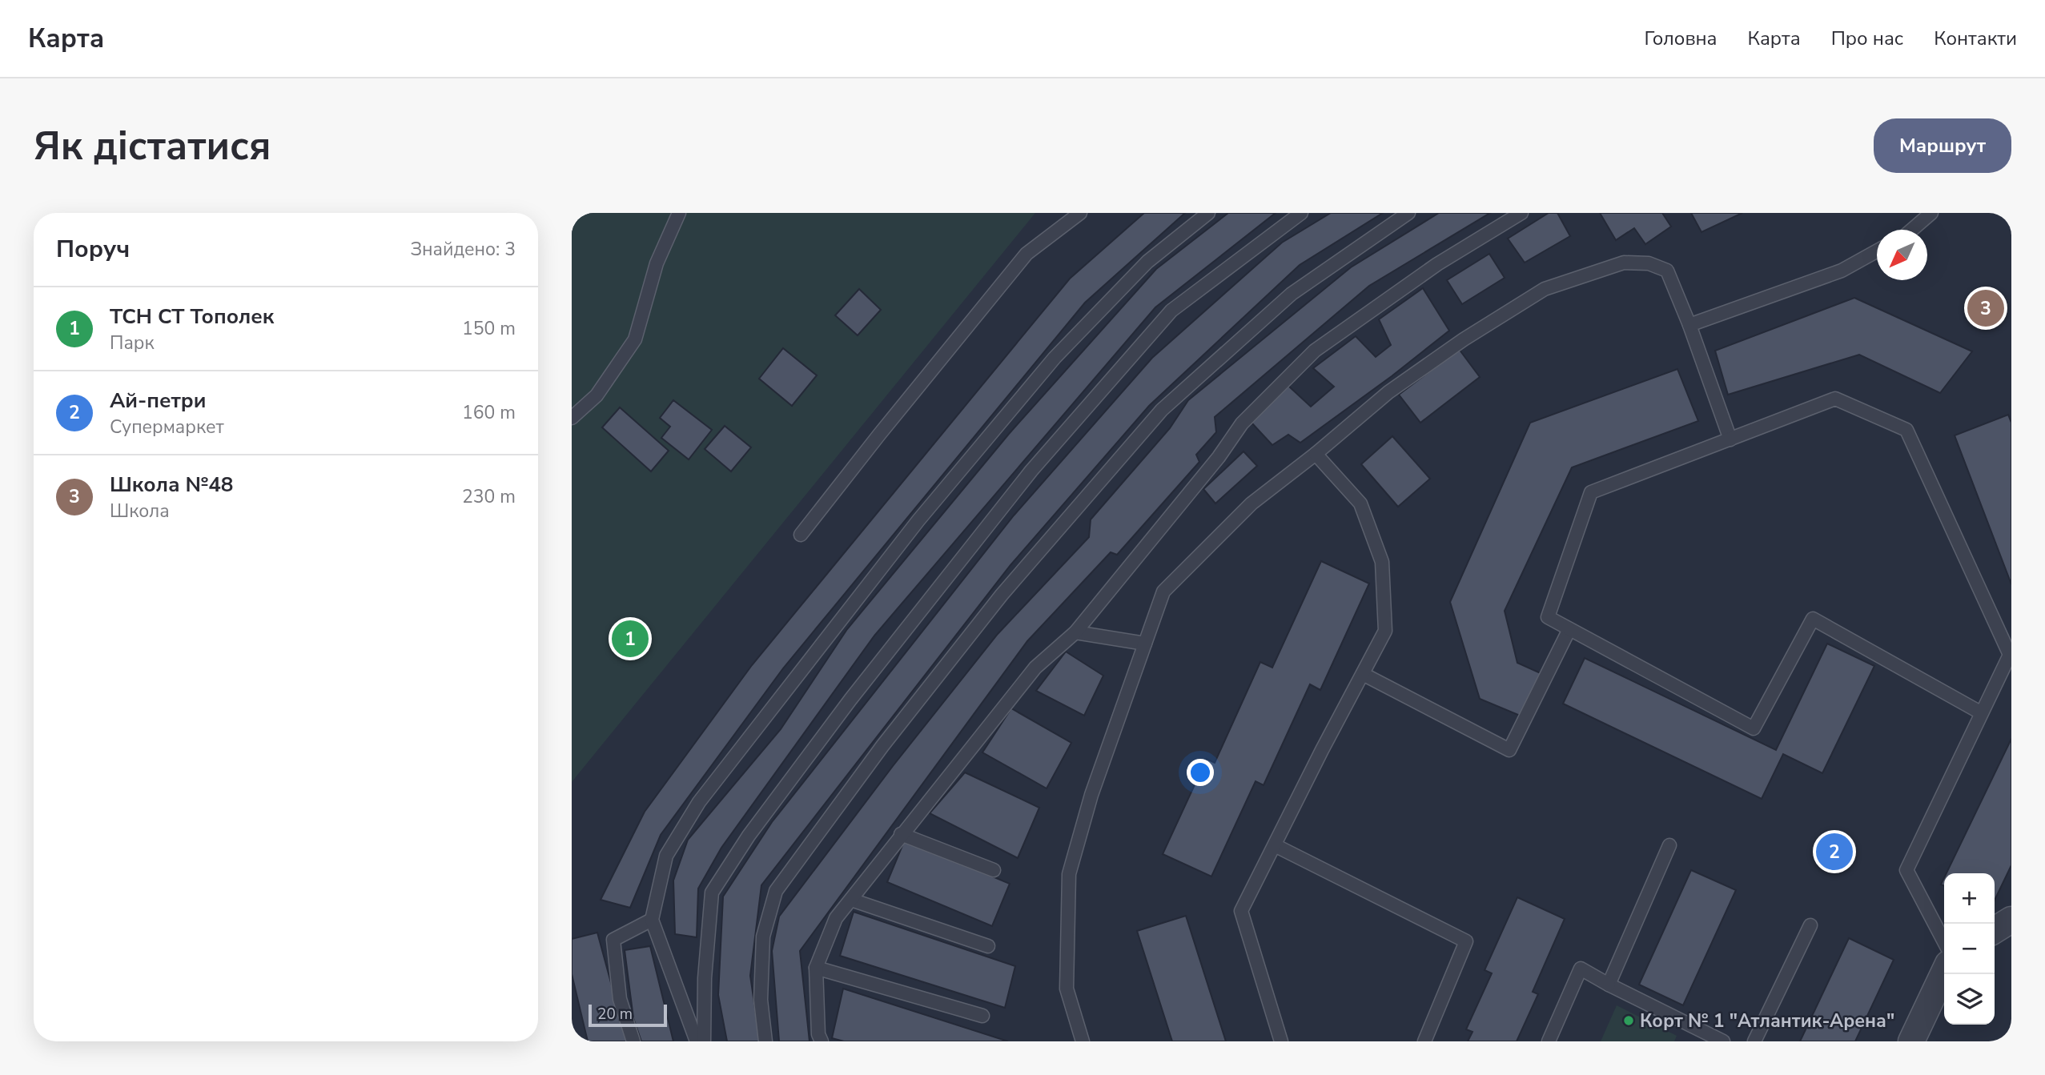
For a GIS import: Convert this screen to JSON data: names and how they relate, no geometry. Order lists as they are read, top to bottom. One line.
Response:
{"places":["Корт № 1 \"Атлантик-Арена\""],"scale_bar":"20 m","north":"bottom left","page":{"header":"Карта","nav":["Головна","Карта","Про нас","Контакти"],"buttons":"Маршрут","title":"Як дістатися","heading":["Поруч","Знайдено: 3"],"list":[{"mark":"1","name":"ТСН СТ Тополек","note":"Парк","value":"150 m"},{"mark":"2","name":"Ай-петри","note":"Супермаркет","value":"160 m"},{"mark":"3","name":"Школа №48","note":"Школа","value":"230 m"}],"pins":["3","1","2"],"map_buttons":["+","−"],"scale":"20 m"}}
